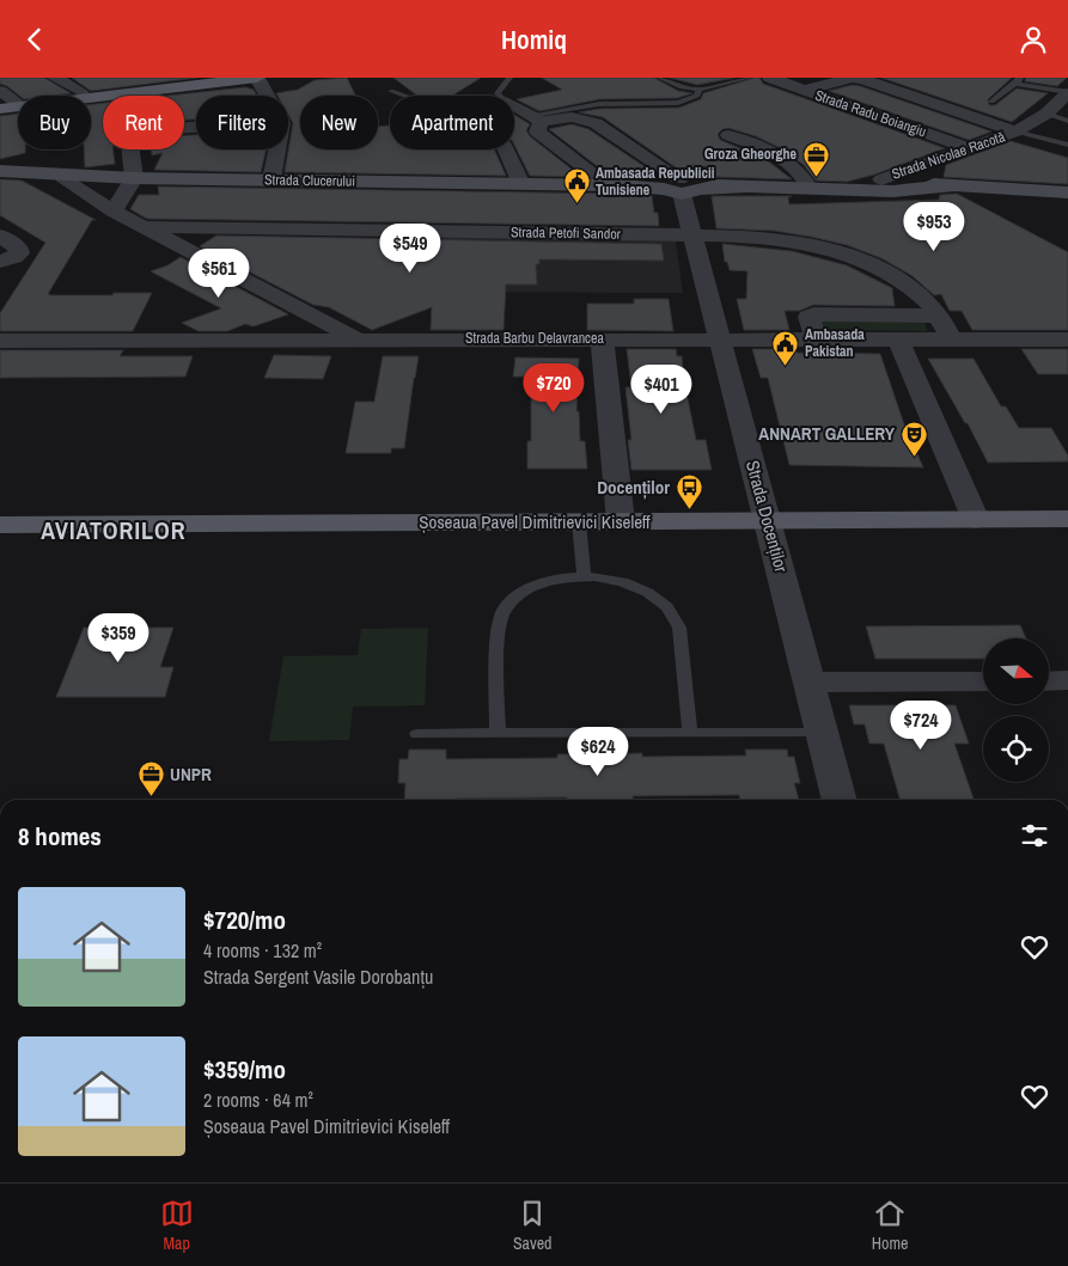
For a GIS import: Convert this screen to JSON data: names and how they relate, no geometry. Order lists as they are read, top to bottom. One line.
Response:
{"streets":{"main road":["Șoseaua Pavel Dimitrievici Kiseleff"],"street":["Strada Radu Boiangiu","Strada Nicolae Racotă","Strada Clucerului","Strada Petofi Sandor","Strada Barbu Delavrancea","Strada Docenților"]},"crossings":[["Strada Radu Boiangiu","Strada Nicolae Racotă"],["Strada Nicolae Racotă","Strada Clucerului"],["Strada Clucerului","Strada Docenților"],["Strada Petofi Sandor","Strada Barbu Delavrancea"],["Strada Petofi Sandor","Strada Docenților"],["Strada Barbu Delavrancea","Strada Docenților"],["Strada Docenților","Șoseaua Pavel Dimitrievici Kiseleff"]],"districts":["AVIATORILOR"],"places":{"office":["Groza Gheorghe","UNPR"],"public building":["Ambasada Republicii Tunisiene","Ambasada Pakistan"],"theatre":["ANNART GALLERY"],"bus stop":["Docenților"]},"north":"right","page":{"header":"Homiq","chip":["Buy","Rent","Filters","New","Apartment"],"price":["$953","$549","$561","$720","$401","$359","$724","$624"],"heading":"8 homes","list":[{"name":"$720/mo","note":"4 rooms · 132 m² · Strada Sergent Vasile Dorobanțu"},{"name":"$359/mo","note":"2 rooms · 64 m² · Șoseaua Pavel Dimitrievici Kiseleff"}],"tabs":["Map","Saved","Home"]}}
